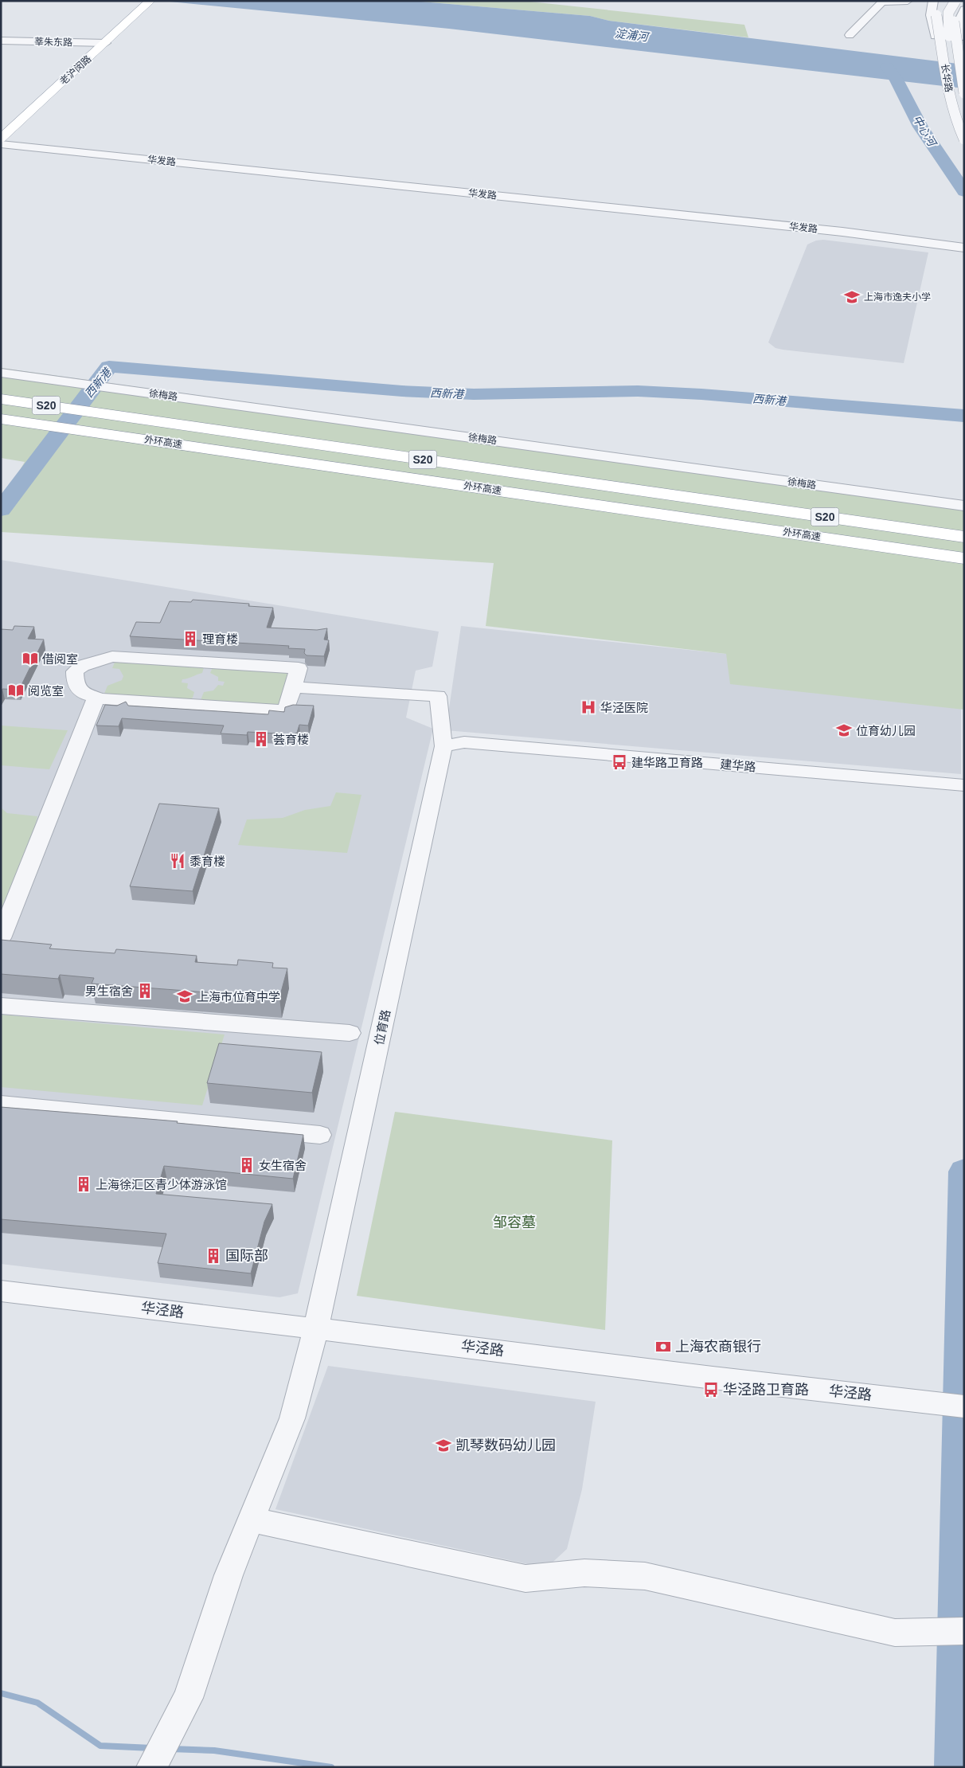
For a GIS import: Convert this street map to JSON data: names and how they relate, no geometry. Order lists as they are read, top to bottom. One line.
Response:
{"streets":{"main road":["老沪闵路","S20","外环高速"],"street":["莘朱东路","长华路","华发路","徐梅路","建华路","位育路","华泾路"]},"crossings":[["莘朱东路","老沪闵路"],["建华路","位育路"],["位育路","华泾路"]],"water":["淀浦河","中心河","西新港"],"parks":["邹容墓"],"places":{"school or university":["上海市逸夫小学","位育幼儿园","上海市位育中学","凯琴数码幼儿园"],"building":["理育楼","荟育楼","男生宿舍","女生宿舍","上海徐汇区青少体游泳馆","国际部"],"library":["借阅室","阅览室"],"hospital":["华泾医院"],"bus stop":["建华路卫育路","华泾路卫育路"],"restaurant":["黍育楼"],"bank":["上海农商银行"]}}
